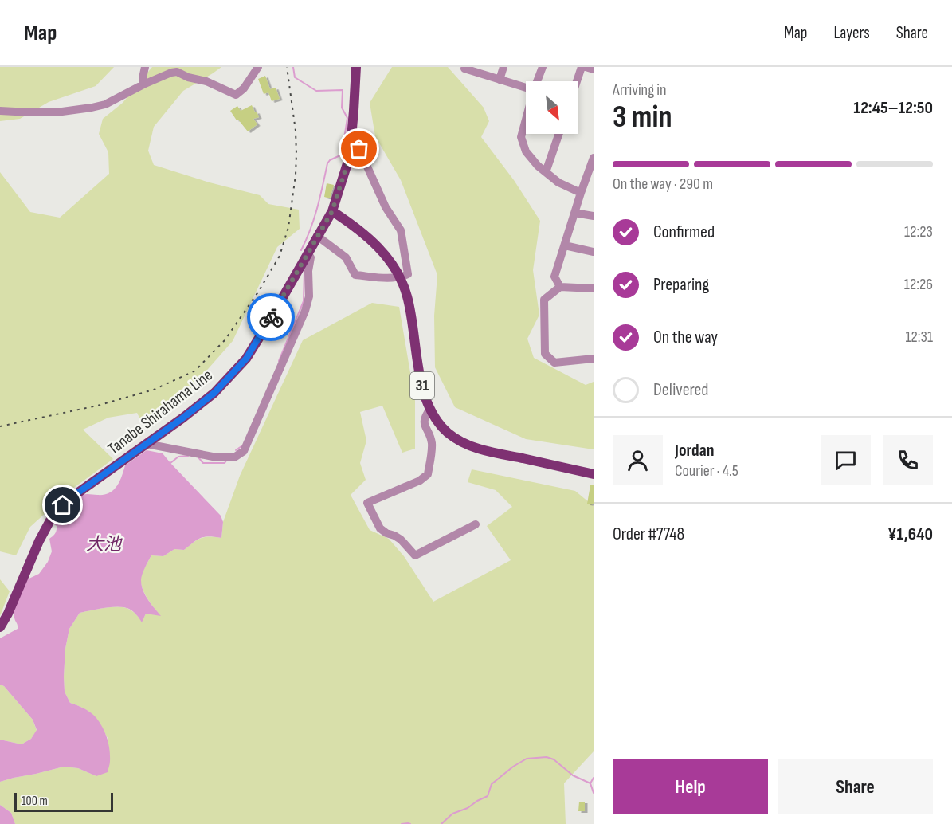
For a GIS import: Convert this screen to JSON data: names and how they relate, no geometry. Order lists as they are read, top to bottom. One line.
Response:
{"streets":{"main road":["31","Tanabe Shirahama Line"]},"crossings":[["31","Tanabe Shirahama Line"]],"water":["大池"],"scale_bar":"100 m","north":"bottom right","page":{"header":"Map","nav":["Map","Layers","Share"],"heading":["3 min","Arriving in","12:45–12:50"],"panel":["Jordan","Courier · 4.5","Order #7748","¥1,640"],"bar":"On the way · 290 m","list":[["Confirmed","12:23"],["Preparing","12:26"],["On the way","12:31"],"Delivered"],"buttons":["Help","Share"],"scale":"100 m"}}
